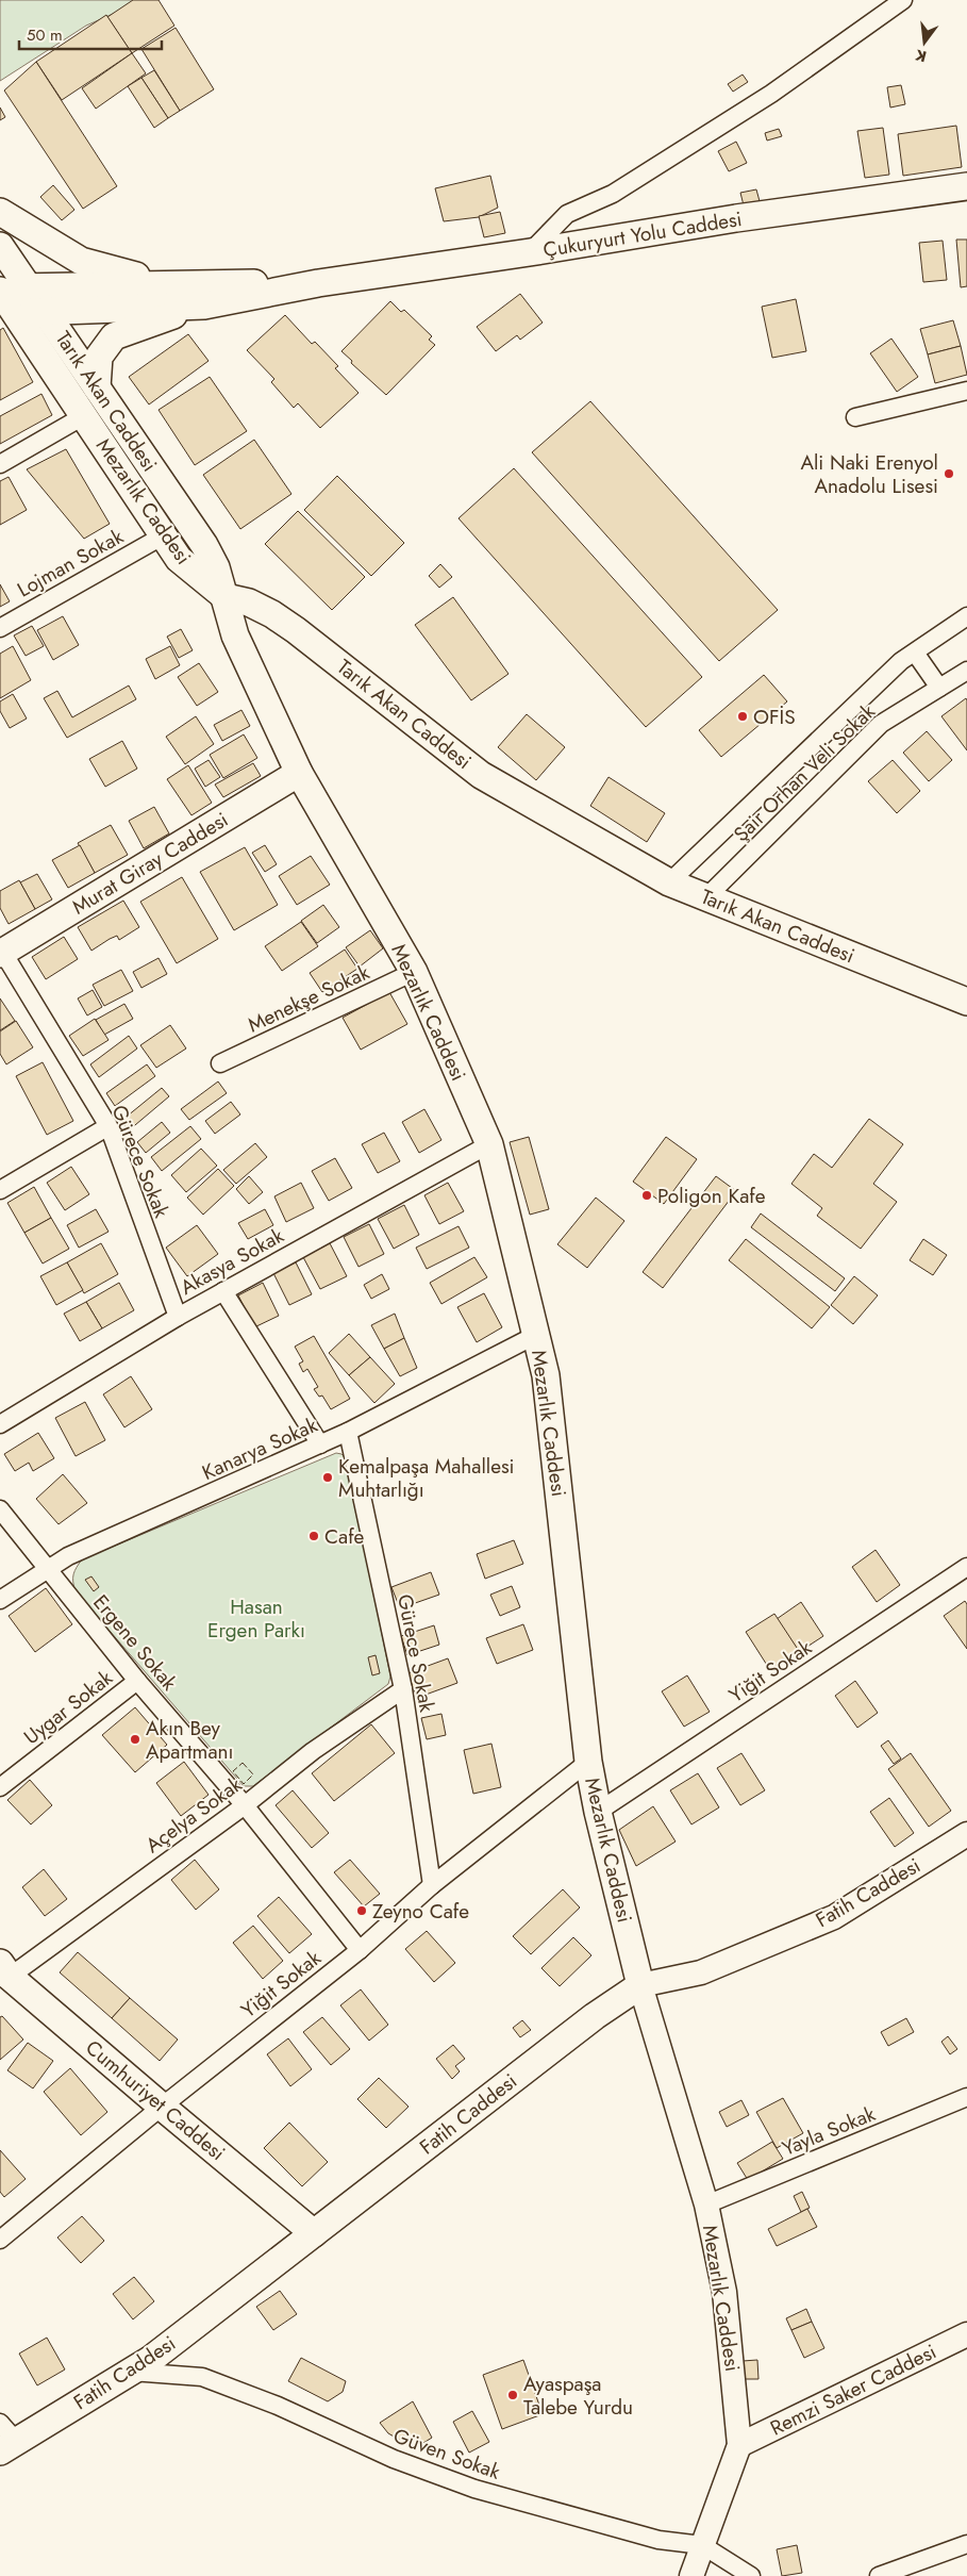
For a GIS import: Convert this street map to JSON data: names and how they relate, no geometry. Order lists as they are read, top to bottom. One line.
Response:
{"streets":{"main road":["Çukuryurt Yolu Caddesi","Tarık Akan Caddesi","Mezarlık Caddesi","Murat Giray Caddesi","Fatih Caddesi","Cumhuriyet Caddesi"],"street":["Lojman Sokak","Şair Orhan Veli Sokak","Menekşe Sokak","Gürece Sokak","Akasya Sokak","Kanarya Sokak","Ergene Sokak","Yiğit Sokak","Uygar Sokak","Açelya Sokak","Yayla Sokak","Remzi Saker Caddesi","Güven Sokak"]},"crossings":[["Çukuryurt Yolu Caddesi","Tarık Akan Caddesi"],["Çukuryurt Yolu Caddesi","Mezarlık Caddesi"],["Tarık Akan Caddesi","Mezarlık Caddesi"],["Tarık Akan Caddesi","Şair Orhan Veli Sokak"],["Mezarlık Caddesi","Lojman Sokak"],["Mezarlık Caddesi","Murat Giray Caddesi"],["Mezarlık Caddesi","Menekşe Sokak"],["Mezarlık Caddesi","Akasya Sokak"],["Mezarlık Caddesi","Kanarya Sokak"],["Mezarlık Caddesi","Yiğit Sokak"],["Mezarlık Caddesi","Fatih Caddesi"],["Mezarlık Caddesi","Yayla Sokak"],["Mezarlık Caddesi","Remzi Saker Caddesi"],["Mezarlık Caddesi","Güven Sokak"],["Murat Giray Caddesi","Gürece Sokak"],["Gürece Sokak","Akasya Sokak"],["Gürece Sokak","Kanarya Sokak"],["Gürece Sokak","Yiğit Sokak"],["Gürece Sokak","Açelya Sokak"],["Kanarya Sokak","Ergene Sokak"],["Ergene Sokak","Yiğit Sokak"],["Ergene Sokak","Uygar Sokak"],["Ergene Sokak","Açelya Sokak"],["Yiğit Sokak","Cumhuriyet Caddesi"],["Açelya Sokak","Cumhuriyet Caddesi"],["Fatih Caddesi","Cumhuriyet Caddesi"],["Fatih Caddesi","Güven Sokak"]],"parks":["Hasan Ergen Parkı"],"places":["Ali Naki Erenyol Anadolu Lisesi","OFİS","Poligon Kafe","Kemalpaşa Mahallesi Muhtarlığı","Cafe","Akın Bey Apartmanı","Zeyno Cafe","Ayaspaşa Talebe Yurdu"],"scale_bar":"50 m","north":"bottom"}
